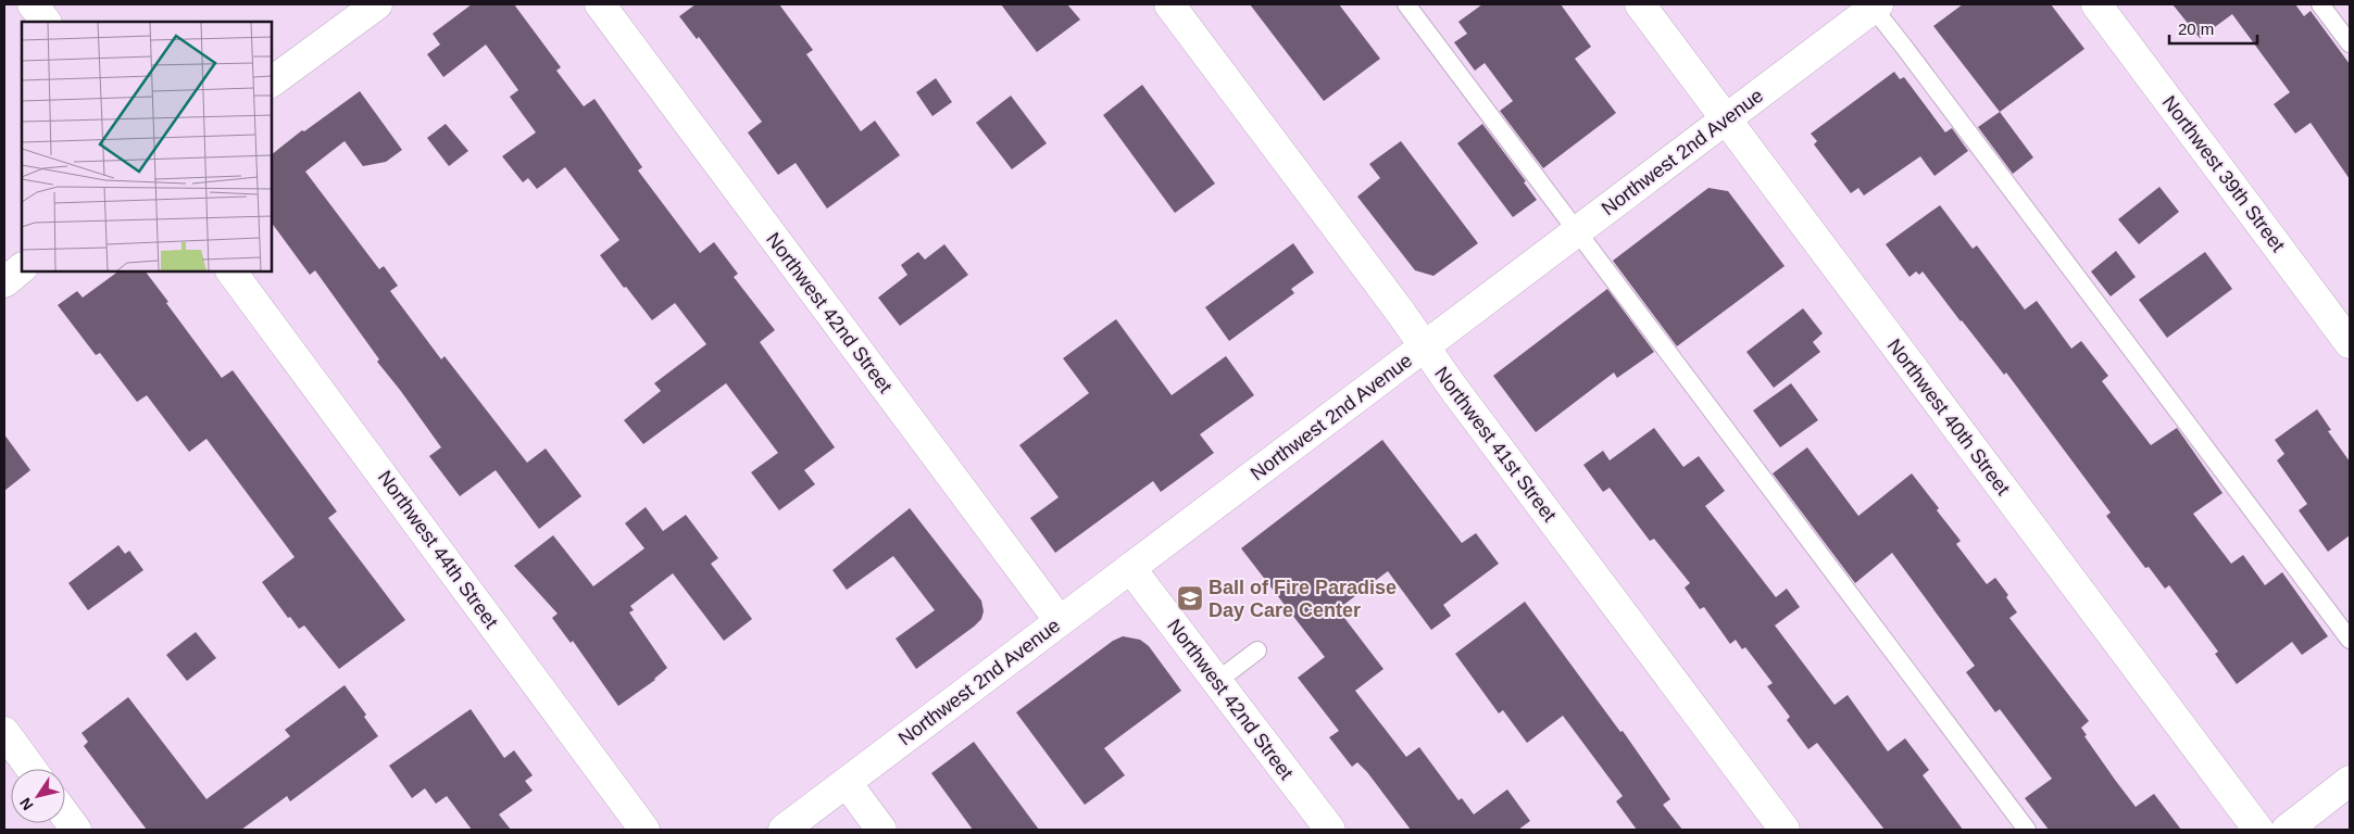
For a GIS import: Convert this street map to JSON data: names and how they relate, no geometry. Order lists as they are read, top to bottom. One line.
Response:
{"streets":{"street":["Northwest 2nd Avenue","Northwest 39th Street","Northwest 42nd Street","Northwest 40th Street","Northwest 41st Street","Northwest 44th Street"]},"crossings":[["Northwest 2nd Avenue","Northwest 42nd Street"],["Northwest 2nd Avenue","Northwest 40th Street"],["Northwest 2nd Avenue","Northwest 41st Street"]],"places":{"school or university":["Ball of Fire Paradise Day Care Center"]},"scale_bar":"20 m","north":"bottom left"}
